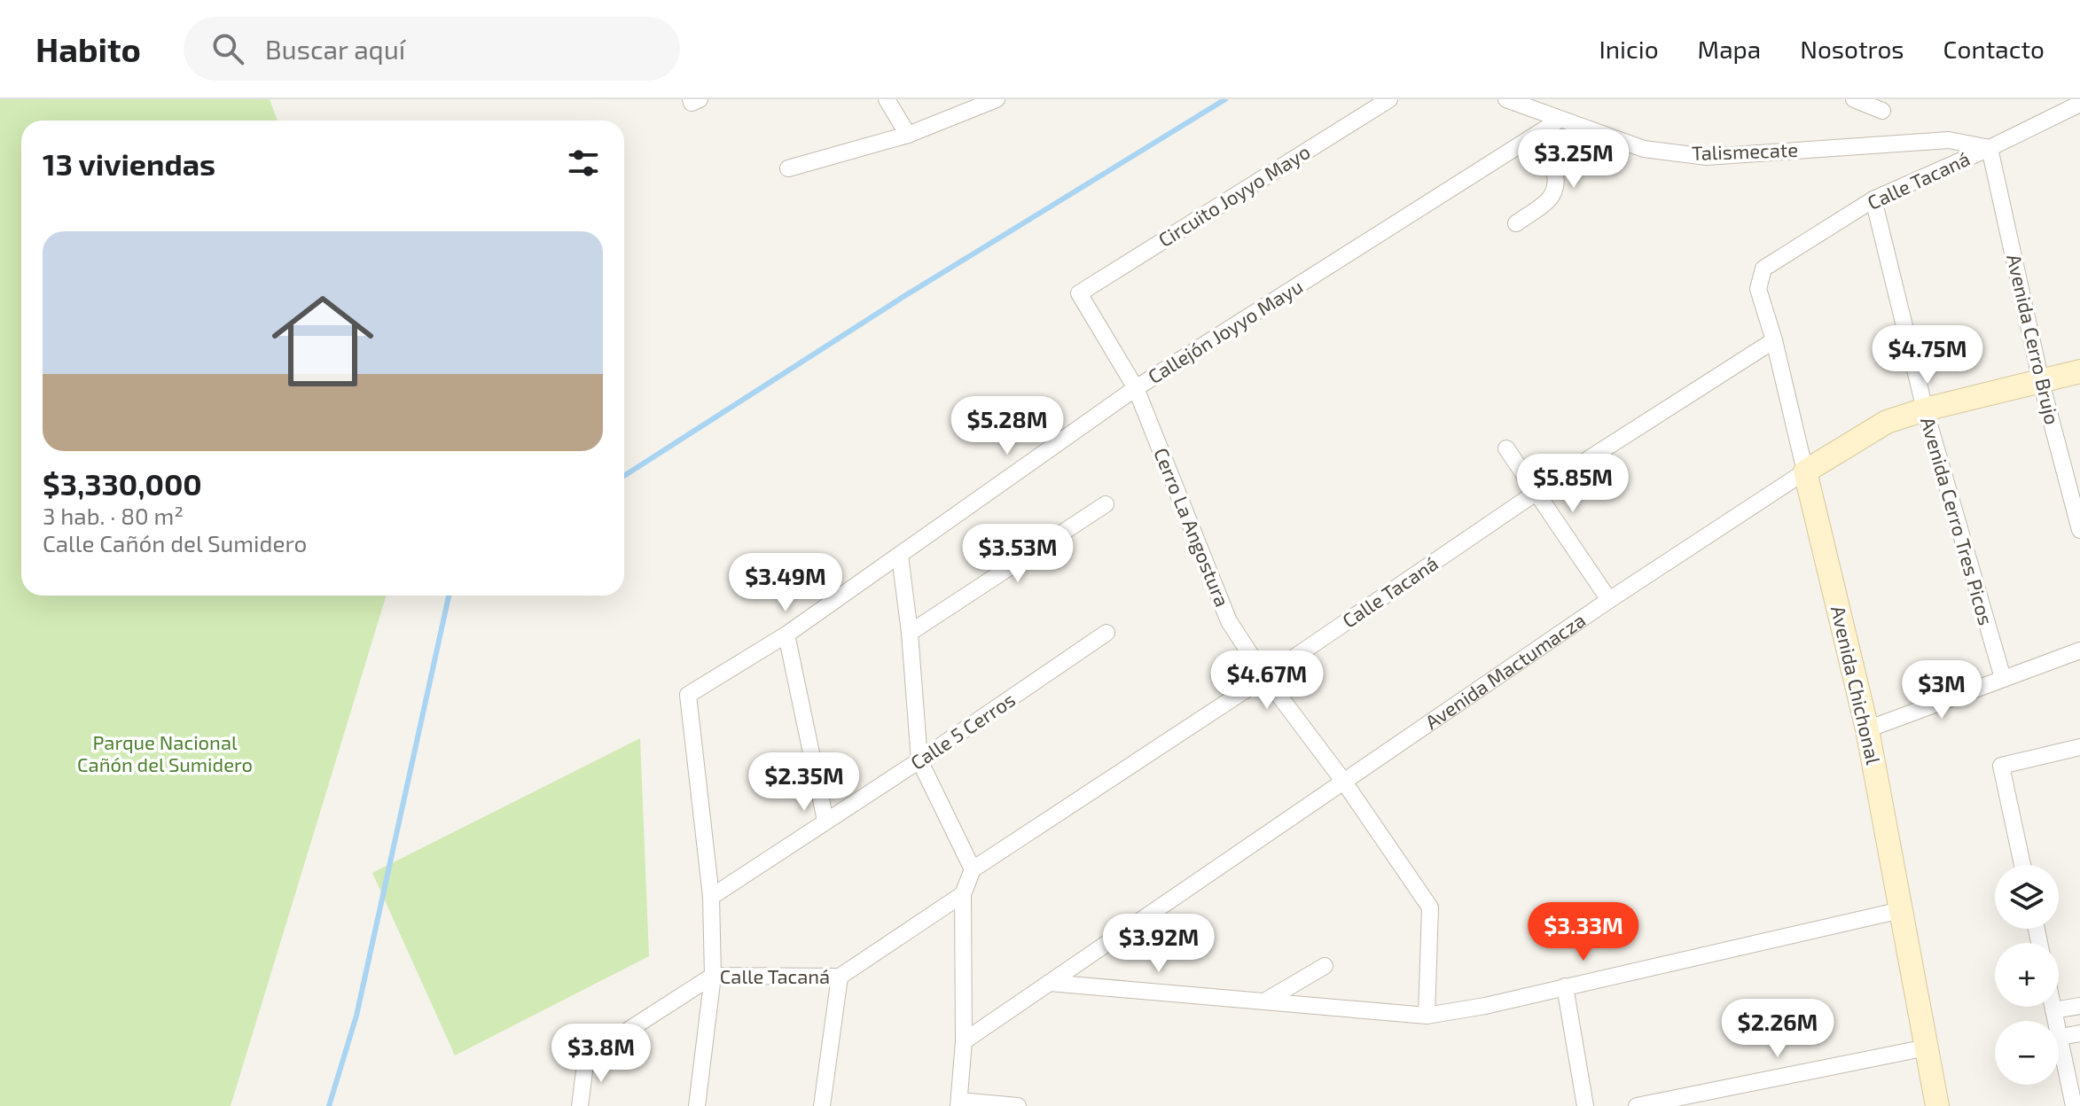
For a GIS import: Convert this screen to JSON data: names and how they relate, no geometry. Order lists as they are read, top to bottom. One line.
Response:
{"streets":{"street":["Talismecate","Calle Tacaná","Circuito Joyyo Mayo","Callejón Joyyo Mayu","Avenida Cerro Brujo","Avenida Cerro Tres Picos","Cerro La Angostura","Avenida Mactumacza","Avenida Chichonal","Calle 5 Cerros"]},"crossings":[["Talismecate","Calle Tacaná"],["Talismecate","Callejón Joyyo Mayu"],["Talismecate","Avenida Cerro Brujo"],["Calle Tacaná","Avenida Cerro Brujo"],["Calle Tacaná","Avenida Cerro Tres Picos"],["Calle Tacaná","Cerro La Angostura"],["Calle Tacaná","Avenida Chichonal"],["Circuito Joyyo Mayo","Cerro La Angostura"],["Callejón Joyyo Mayu","Cerro La Angostura"],["Callejón Joyyo Mayu","Calle 5 Cerros"],["Avenida Cerro Brujo","Avenida Mactumacza"],["Avenida Cerro Tres Picos","Avenida Mactumacza"],["Cerro La Angostura","Avenida Mactumacza"],["Avenida Mactumacza","Avenida Chichonal"]],"parks":["Parque Nacional Cañón del Sumidero"],"page":{"header":"Habito","search":"Buscar aquí","nav":["Inicio","Mapa","Nosotros","Contacto"],"heading":"13 viviendas","price":["$3.25M","$4.75M","$5.28M","$5.85M","$3.53M","$3.49M","$4.67M","$3M","$2.35M","$3.33M","$3.92M","$2.26M","$3.8M"],"list":[{"name":"$3,330,000","note":"3 hab. · 80 m² · Calle Cañón del Sumidero"}],"map_buttons":["+","−"]}}
